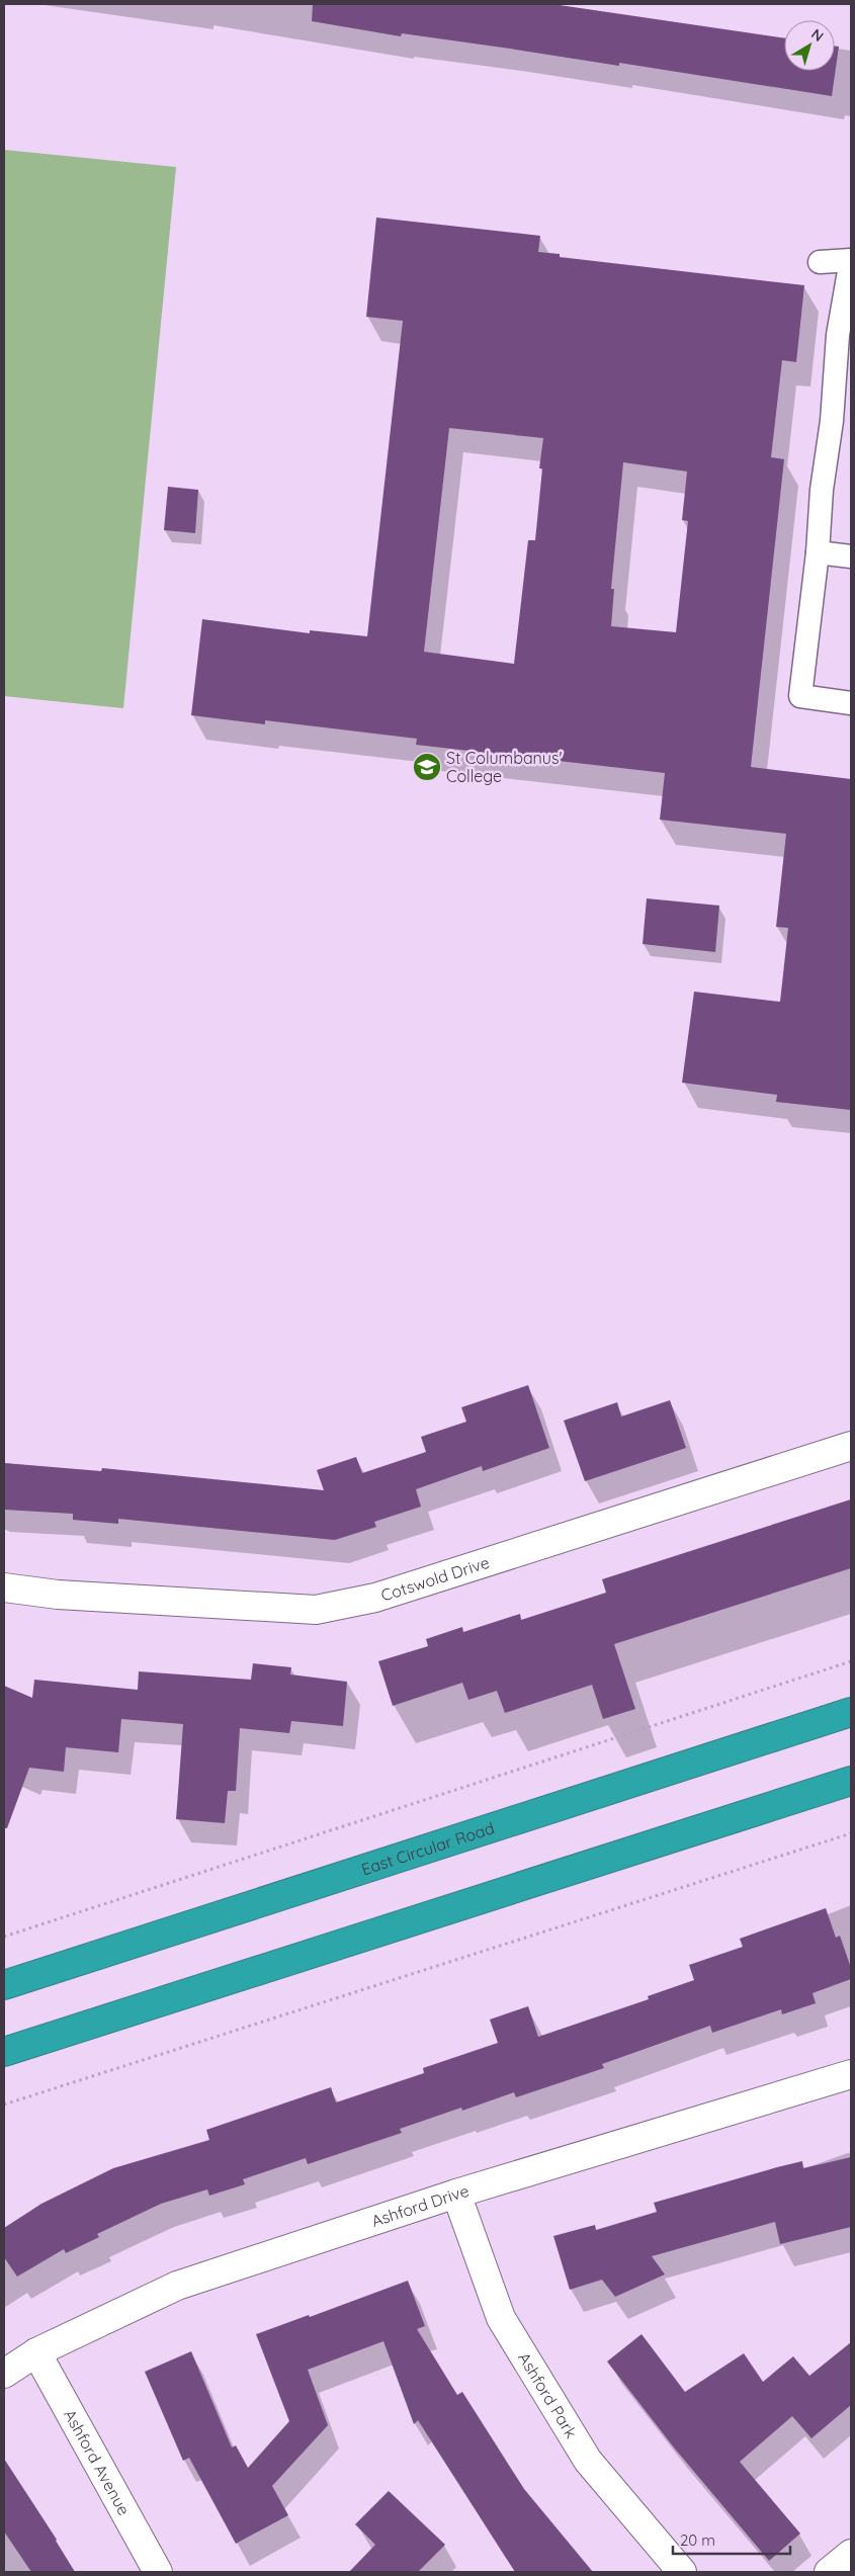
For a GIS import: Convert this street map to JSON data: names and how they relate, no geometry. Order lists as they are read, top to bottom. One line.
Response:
{"streets":{"highway":["East Circular Road"],"street":["Cotswold Drive","Ashford Drive","Ashford Park","Ashford Avenue"]},"crossings":[["Ashford Drive","Ashford Park"],["Ashford Drive","Ashford Avenue"]],"places":{"school or university":["St Columbanus' College"]},"scale_bar":"20 m","north":"top right"}
